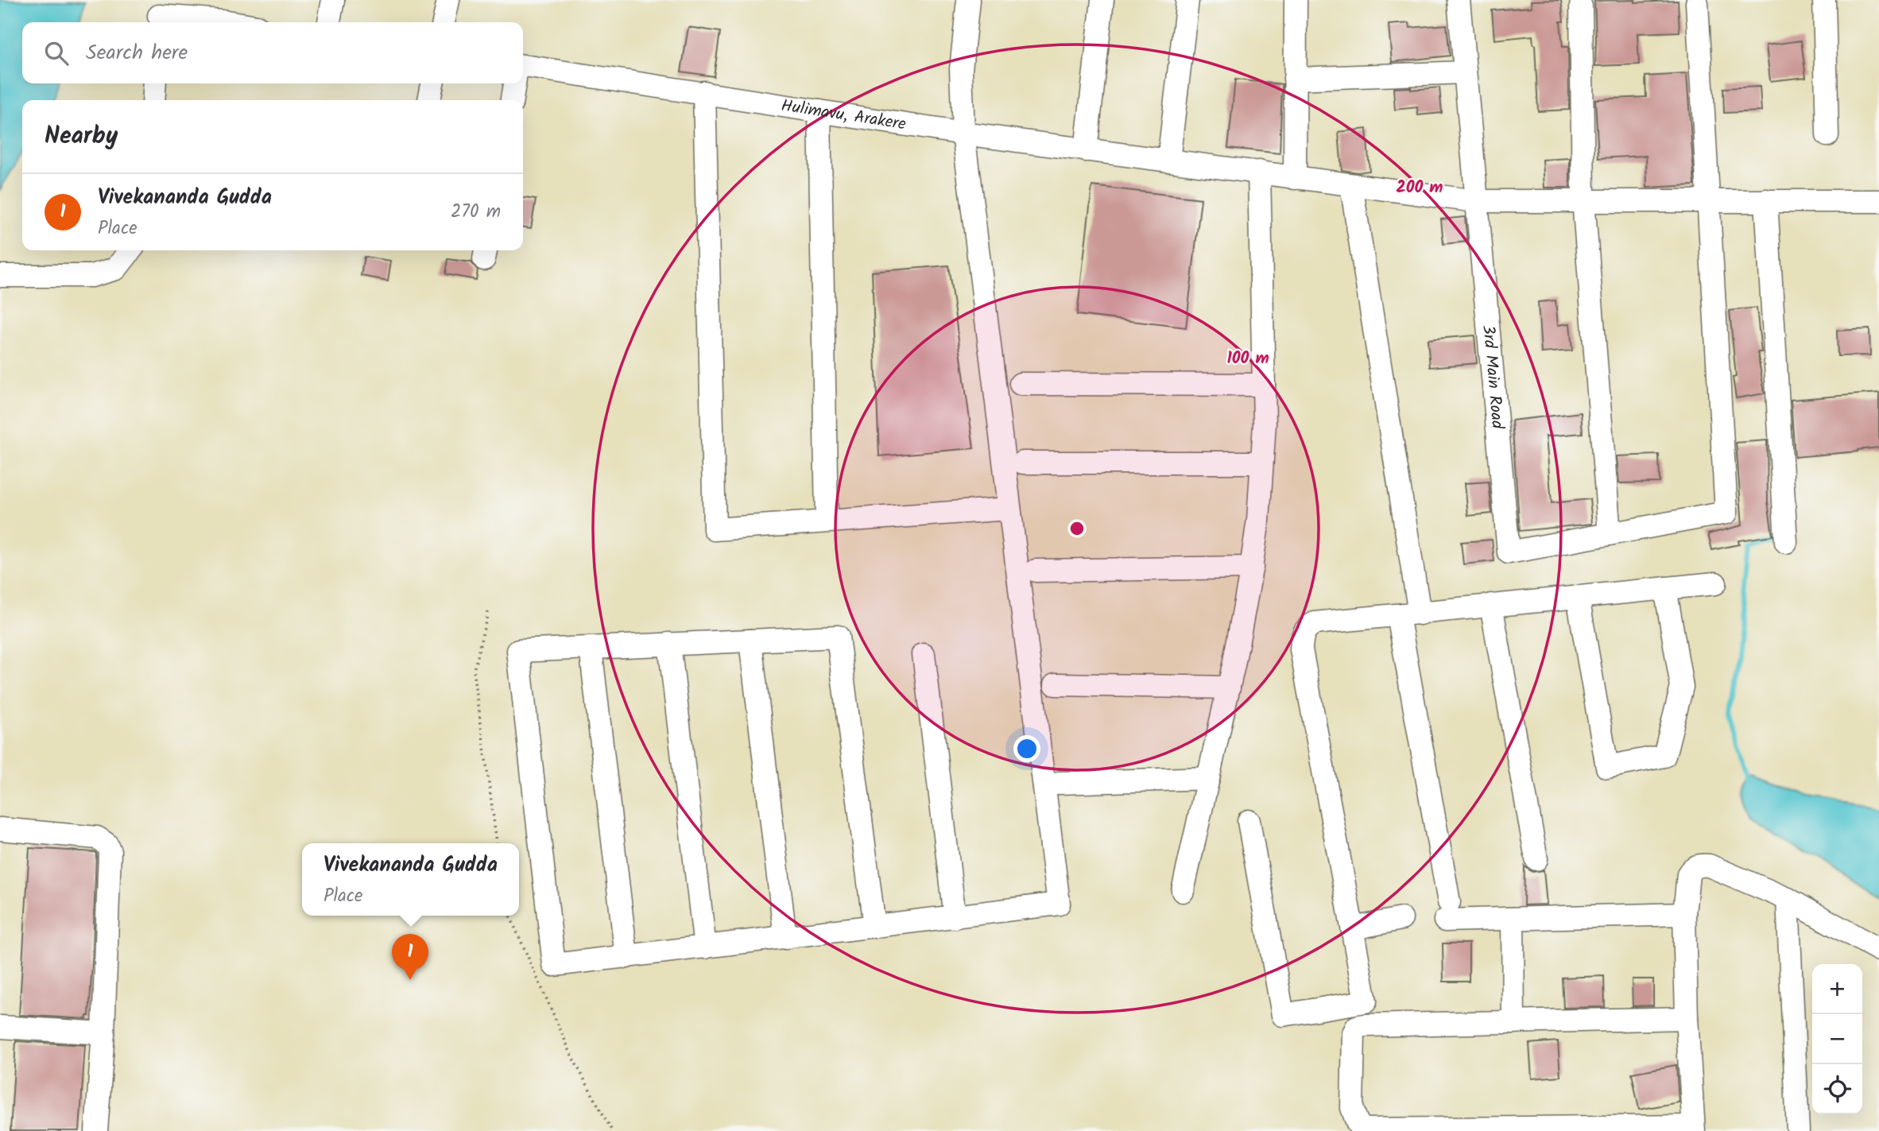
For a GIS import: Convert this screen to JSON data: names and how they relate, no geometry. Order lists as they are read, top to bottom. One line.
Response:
{"streets":{"street":["Hulimavu, Arakere","3rd Main Road"]},"crossings":[["Hulimavu, Arakere","3rd Main Road"]],"page":{"search":"Search here","heading":"Nearby","list":[{"mark":"1","name":"Vivekananda Gudda","note":"Place","value":"270 m"}],"popup":["Vivekananda Gudda","Place"],"pins":"1","map_buttons":["+","−"]},"rings":["200 m","100 m"]}
